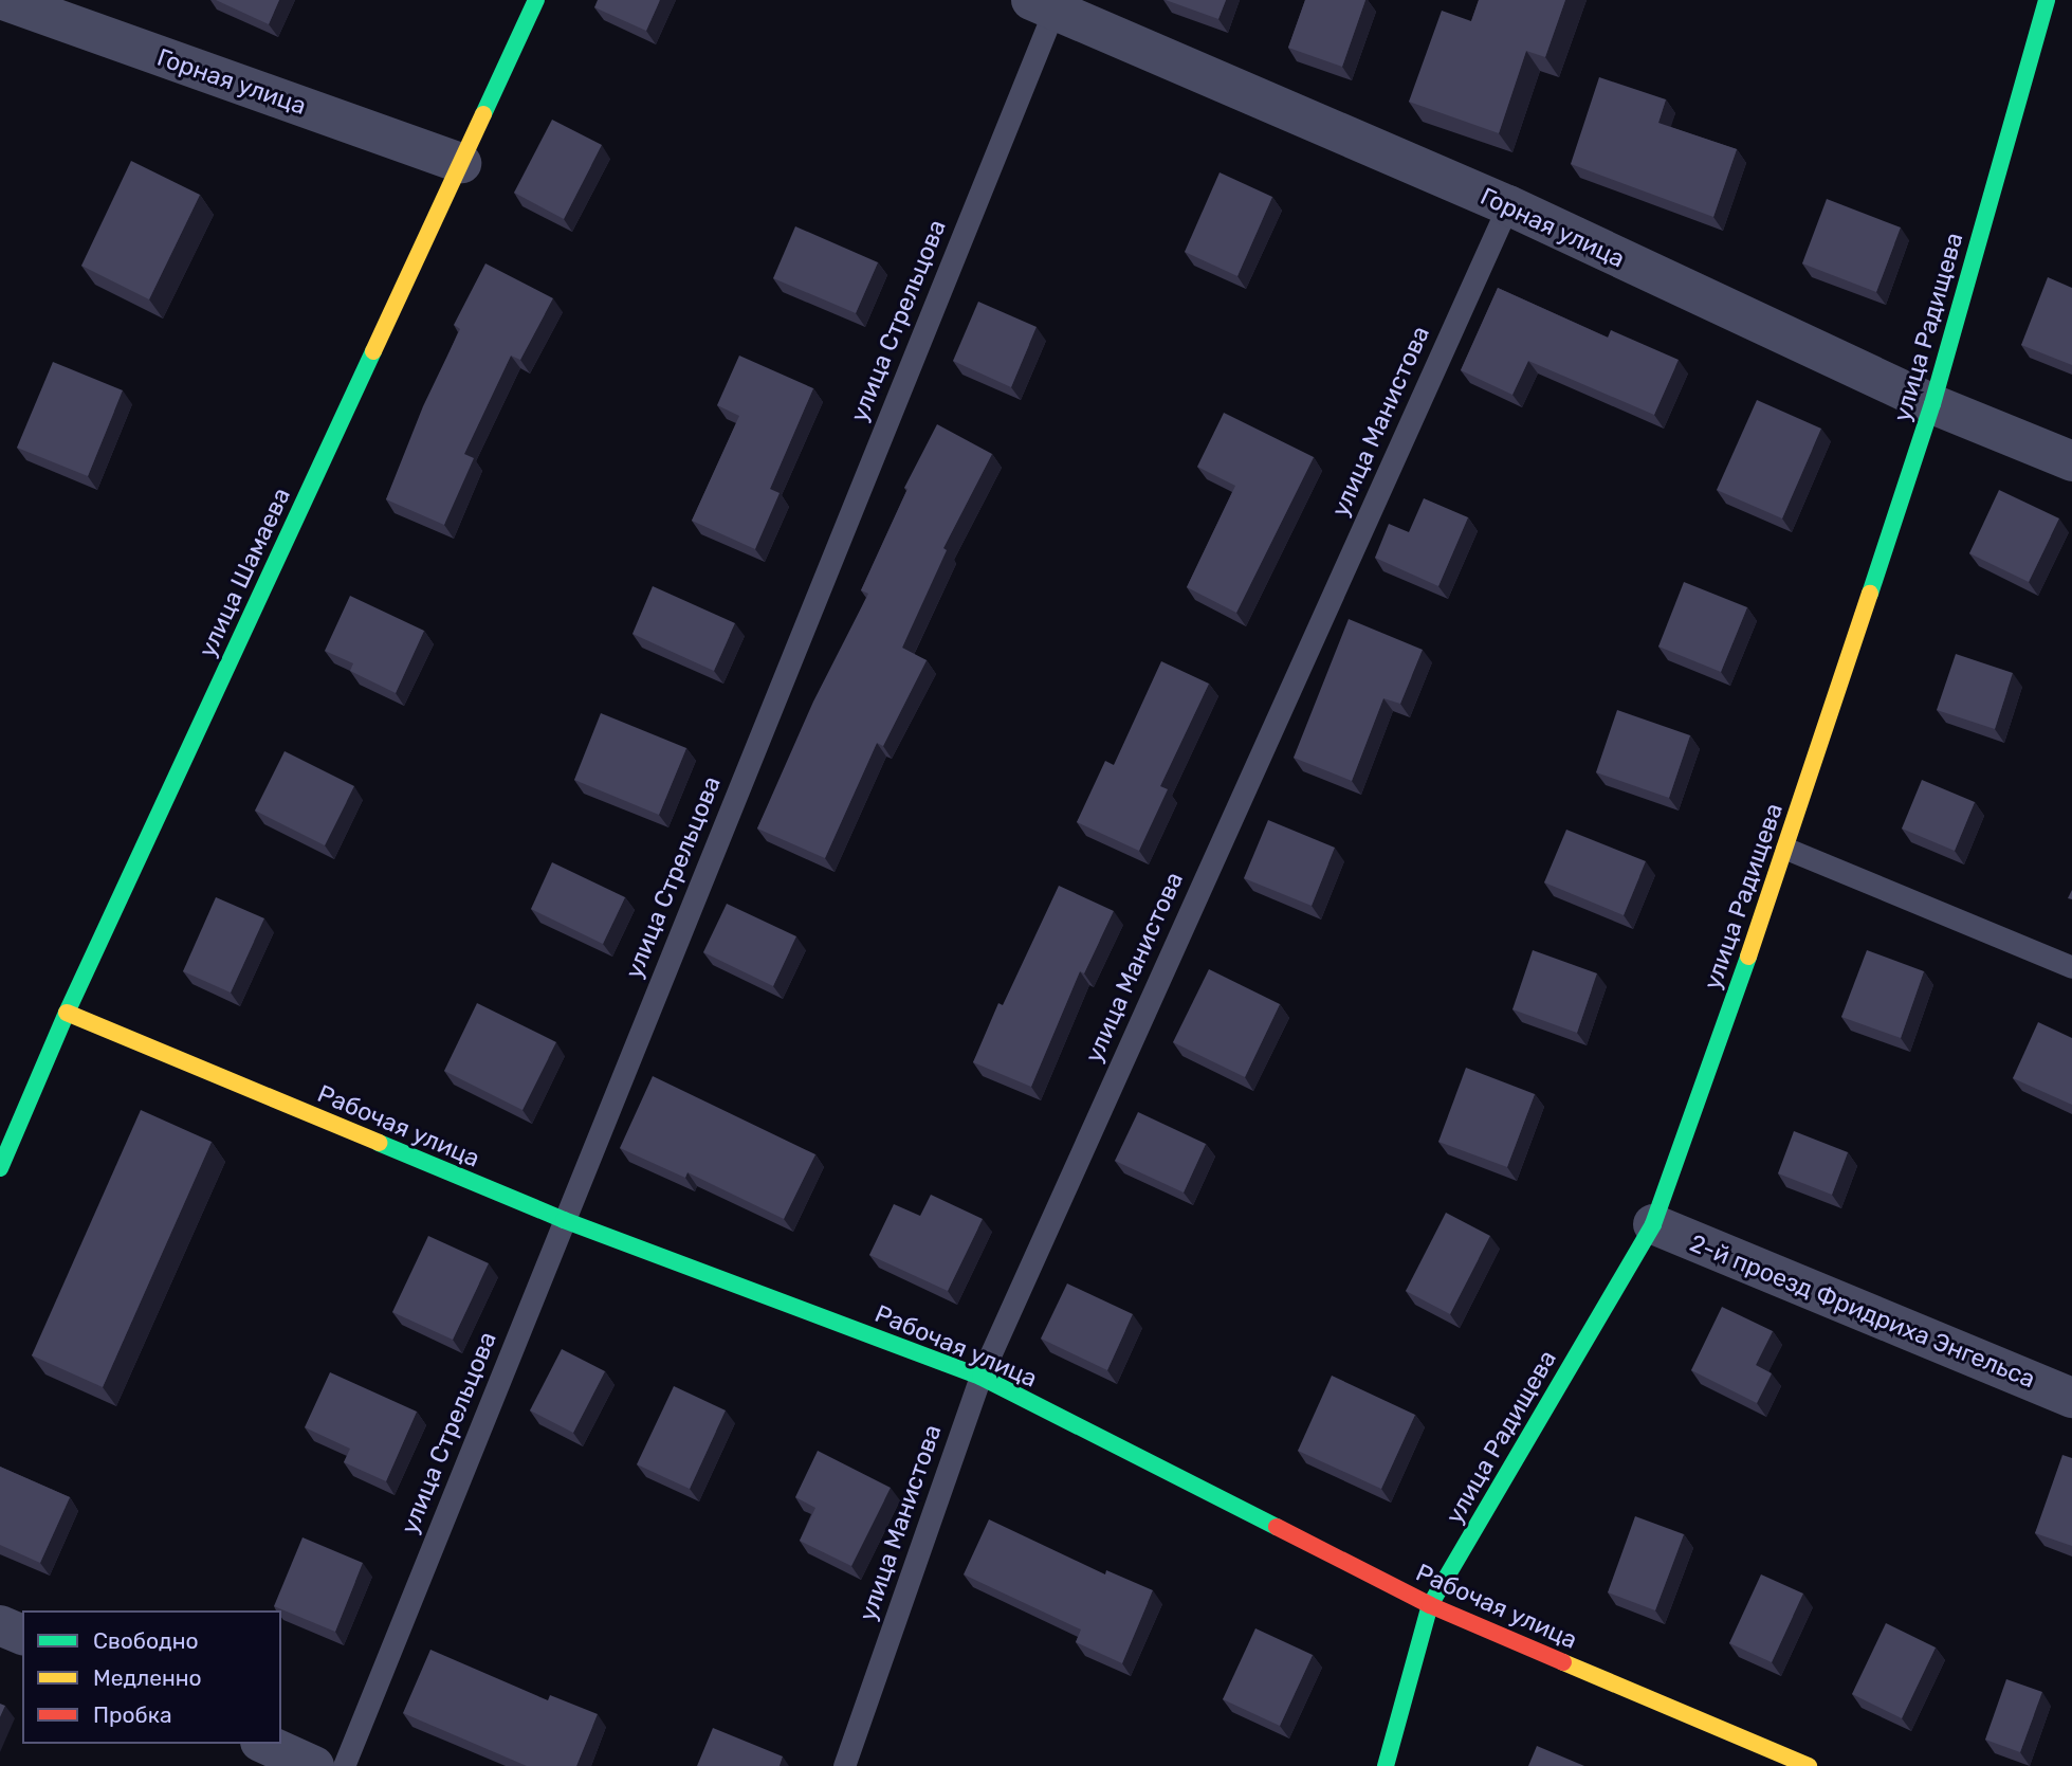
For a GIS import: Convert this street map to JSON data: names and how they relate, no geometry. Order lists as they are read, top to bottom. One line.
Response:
{"streets":{"street":["Горная улица","улица Радищева","улица Шамаева","Рабочая улица","2-й проезд Фридриха Энгельса"],"lane":["улица Стрельцова","улица Манистова"]},"crossings":[["Горная улица","улица Стрельцова"],["Горная улица","улица Радищева"],["Горная улица","улица Манистова"],["Горная улица","улица Шамаева"],["улица Стрельцова","Рабочая улица"],["улица Радищева","Рабочая улица"],["улица Радищева","2-й проезд Фридриха Энгельса"],["улица Манистова","Рабочая улица"],["улица Шамаева","Рабочая улица"]],"legend":["Свободно","Медленно","Пробка"]}
